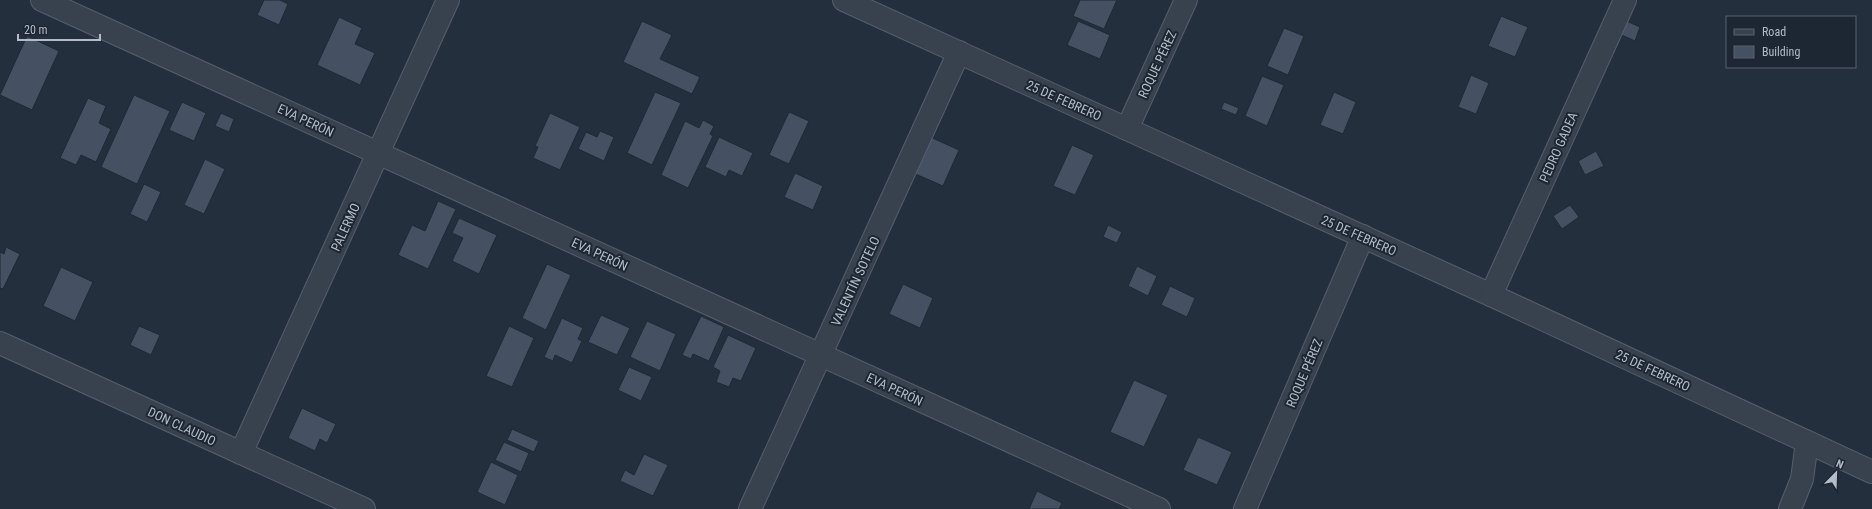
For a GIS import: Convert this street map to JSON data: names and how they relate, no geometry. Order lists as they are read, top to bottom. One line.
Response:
{"streets":{"street":["ROQUE PÉREZ","25 DE FEBRERO","EVA PERÓN","PEDRO GADEA","PALERMO","VALENTÍN SOTELO","DON CLAUDIO"]},"crossings":[["ROQUE PÉREZ","25 DE FEBRERO"],["25 DE FEBRERO","PEDRO GADEA"],["25 DE FEBRERO","VALENTÍN SOTELO"],["EVA PERÓN","PALERMO"],["EVA PERÓN","VALENTÍN SOTELO"],["PALERMO","DON CLAUDIO"]],"legend":["Road","Building"],"scale_bar":"20 m","north":"top right"}
